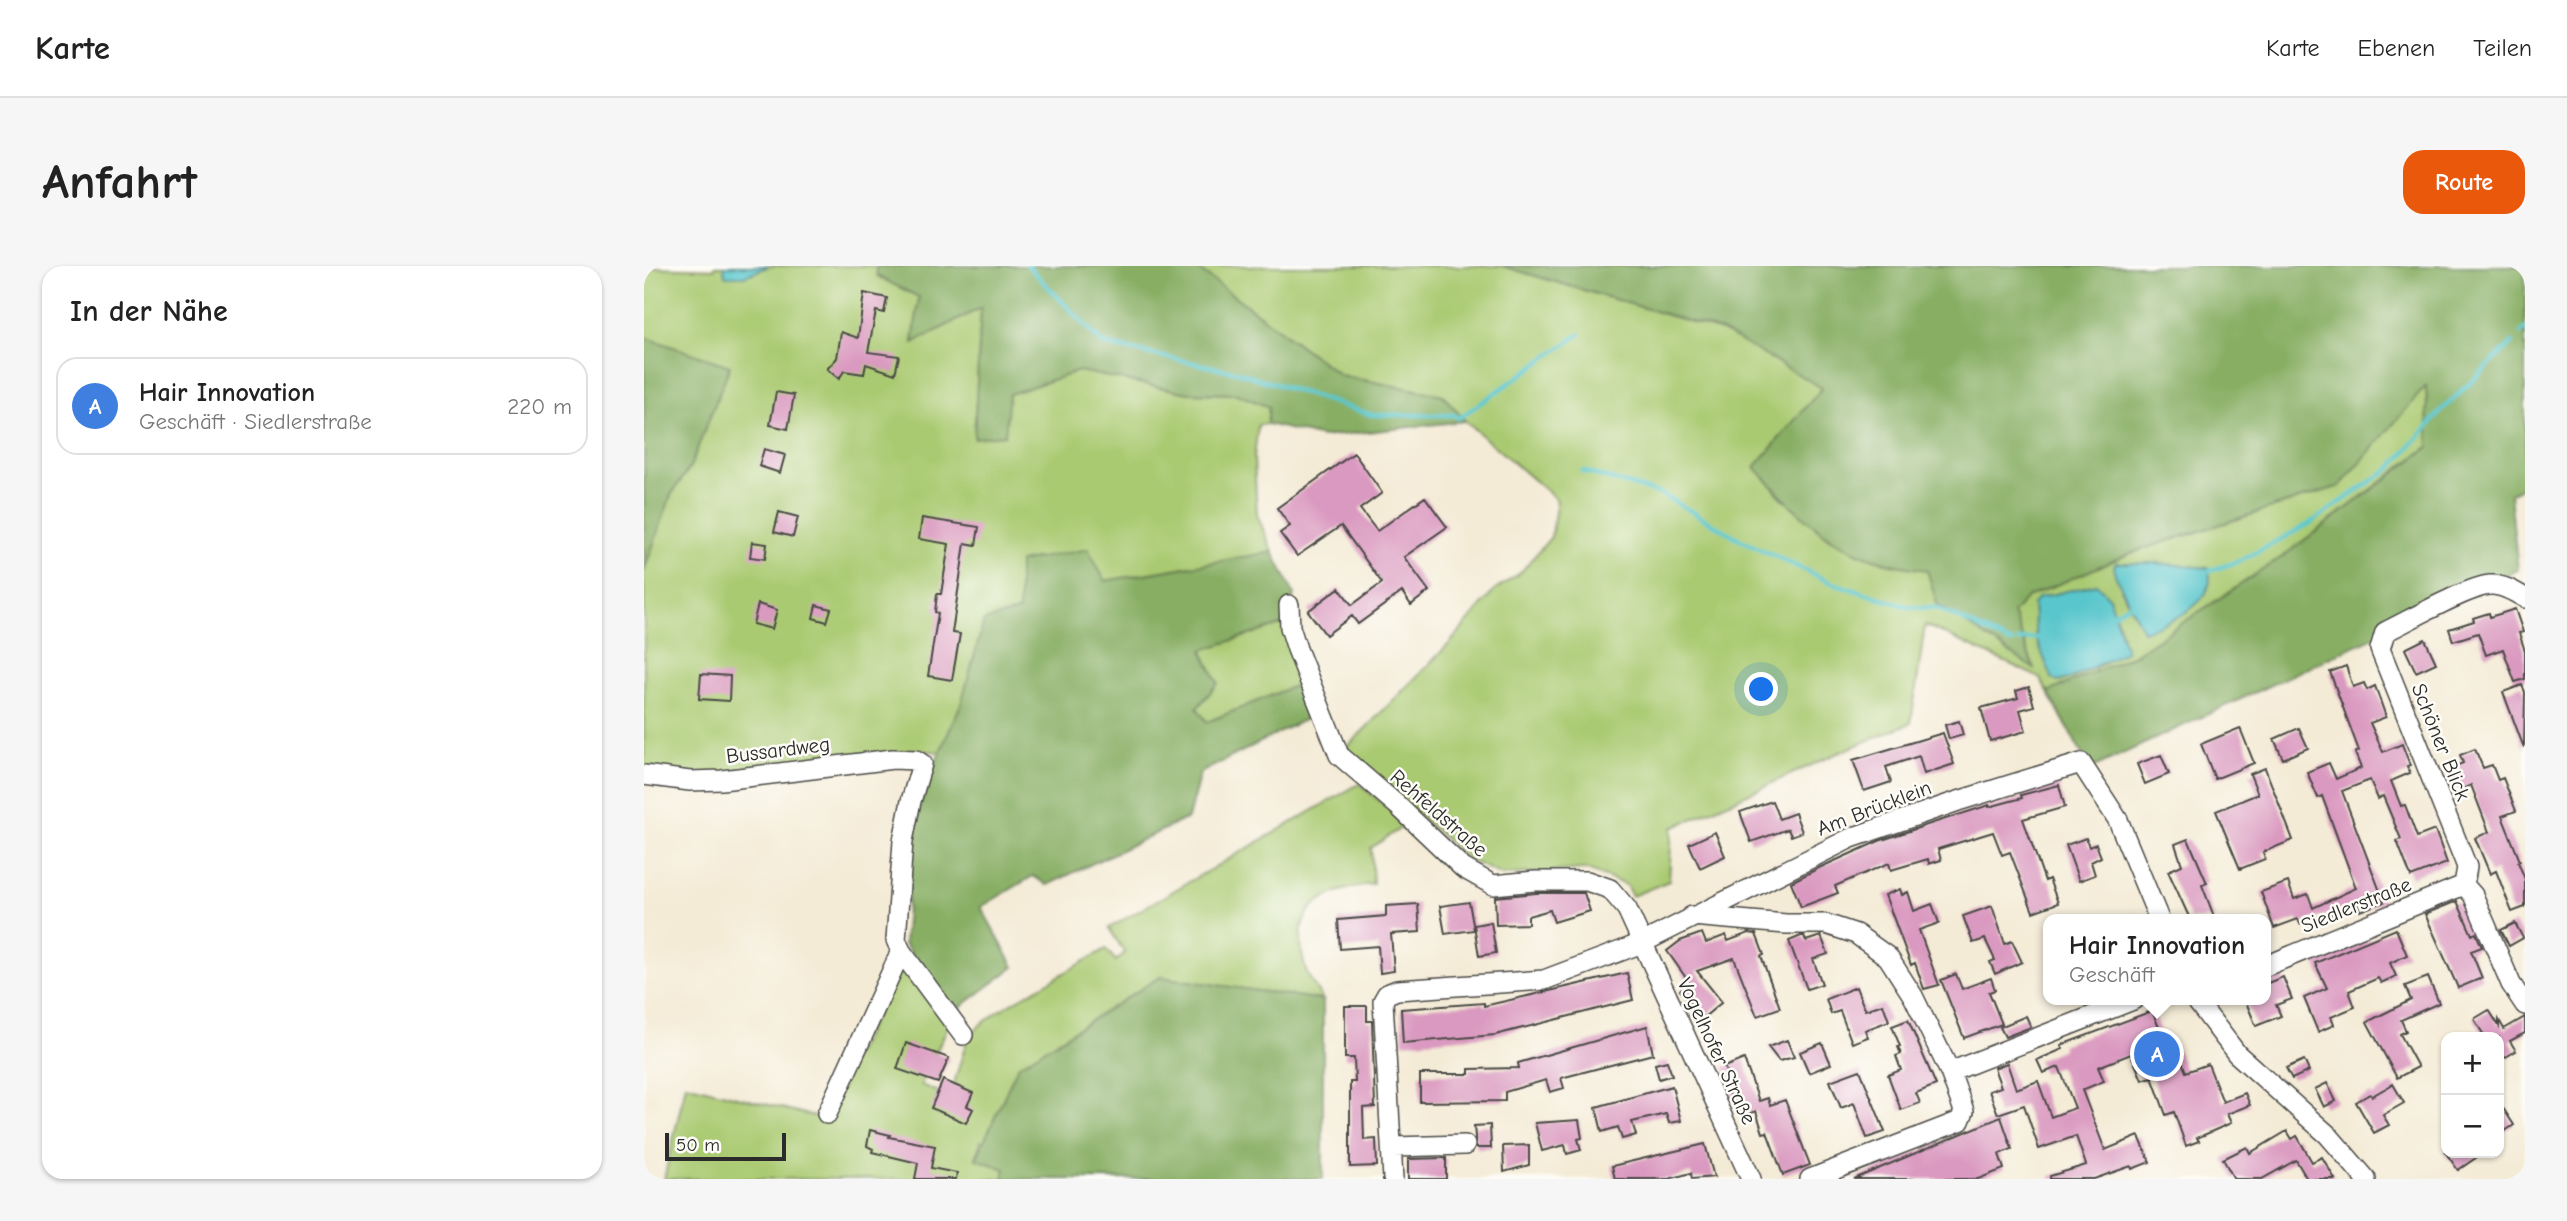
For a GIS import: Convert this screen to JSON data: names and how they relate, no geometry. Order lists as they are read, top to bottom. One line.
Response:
{"streets":{"street":["Schöner Blick","Bussardweg","Am Brücklein","Rehfeldstraße","Siedlerstraße","Vogelhofer Straße"]},"crossings":[["Schöner Blick","Siedlerstraße"],["Rehfeldstraße","Vogelhofer Straße"]],"scale_bar":"50 m","page":{"header":"Karte","nav":["Karte","Ebenen","Teilen"],"buttons":"Route","title":"Anfahrt","heading":"In der Nähe","list":[{"mark":"A","name":"Hair Innovation","note":"Geschäft · Siedlerstraße","value":"220 m"}],"popup":["Hair Innovation","Geschäft"],"pins":"A","map_buttons":["+","−"],"scale":"50 m"}}
